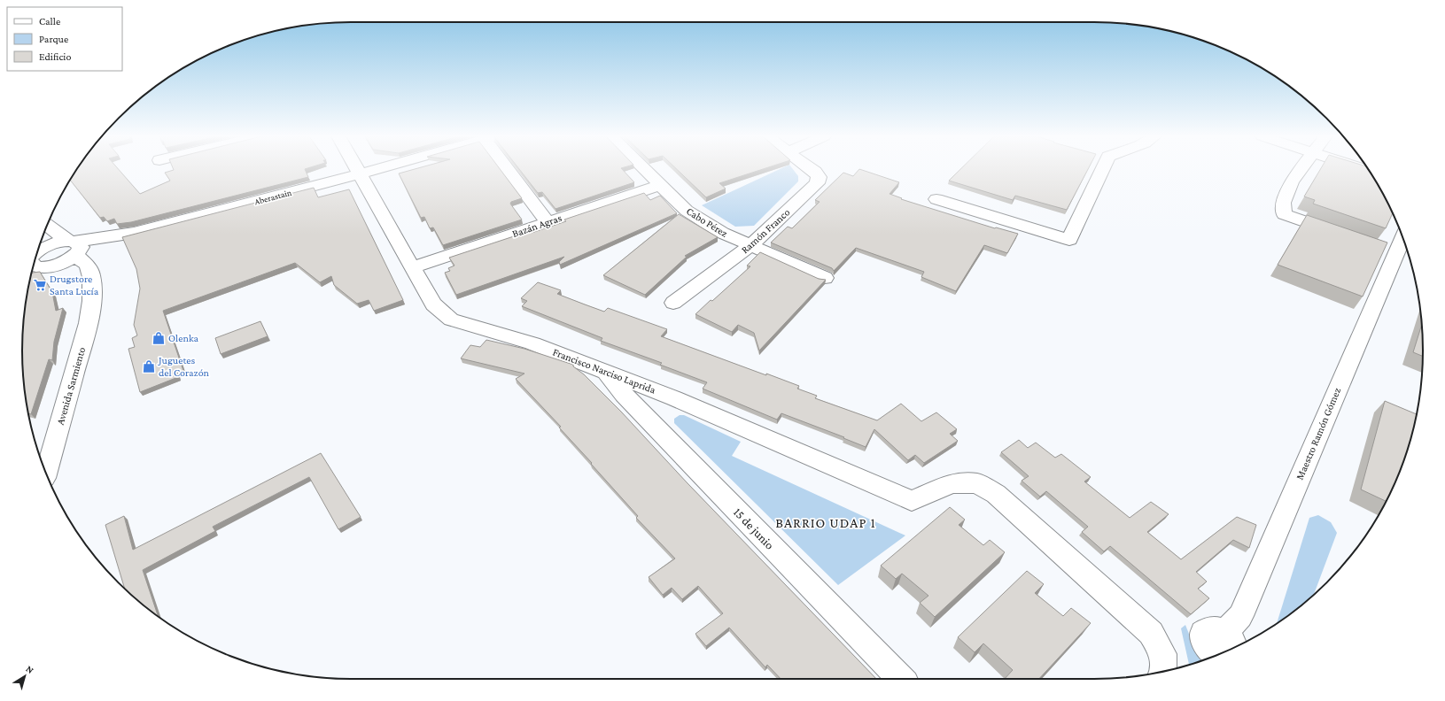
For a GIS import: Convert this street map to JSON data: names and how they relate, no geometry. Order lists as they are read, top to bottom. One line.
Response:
{"streets":{"street":["Aberastain","Cabo Pérez","Bazán Agras","Ramón Franco","Francisco Narciso Laprida","Avenida Sarmiento","Maestro Ramón Gómez","15 de junio"]},"crossings":[["Aberastain","Francisco Narciso Laprida"],["Aberastain","Avenida Sarmiento"],["Cabo Pérez","Bazán Agras"],["Cabo Pérez","Ramón Franco"],["Bazán Agras","Francisco Narciso Laprida"],["Francisco Narciso Laprida","15 de junio"]],"districts":["BARRIO UDAP 1"],"places":{"supermarket":["Drugstore Santa Lucía"],"shop":["Olenka","Juguetes del Corazón"]},"legend":["Calle","Parque","Edificio"],"north":"top right"}
